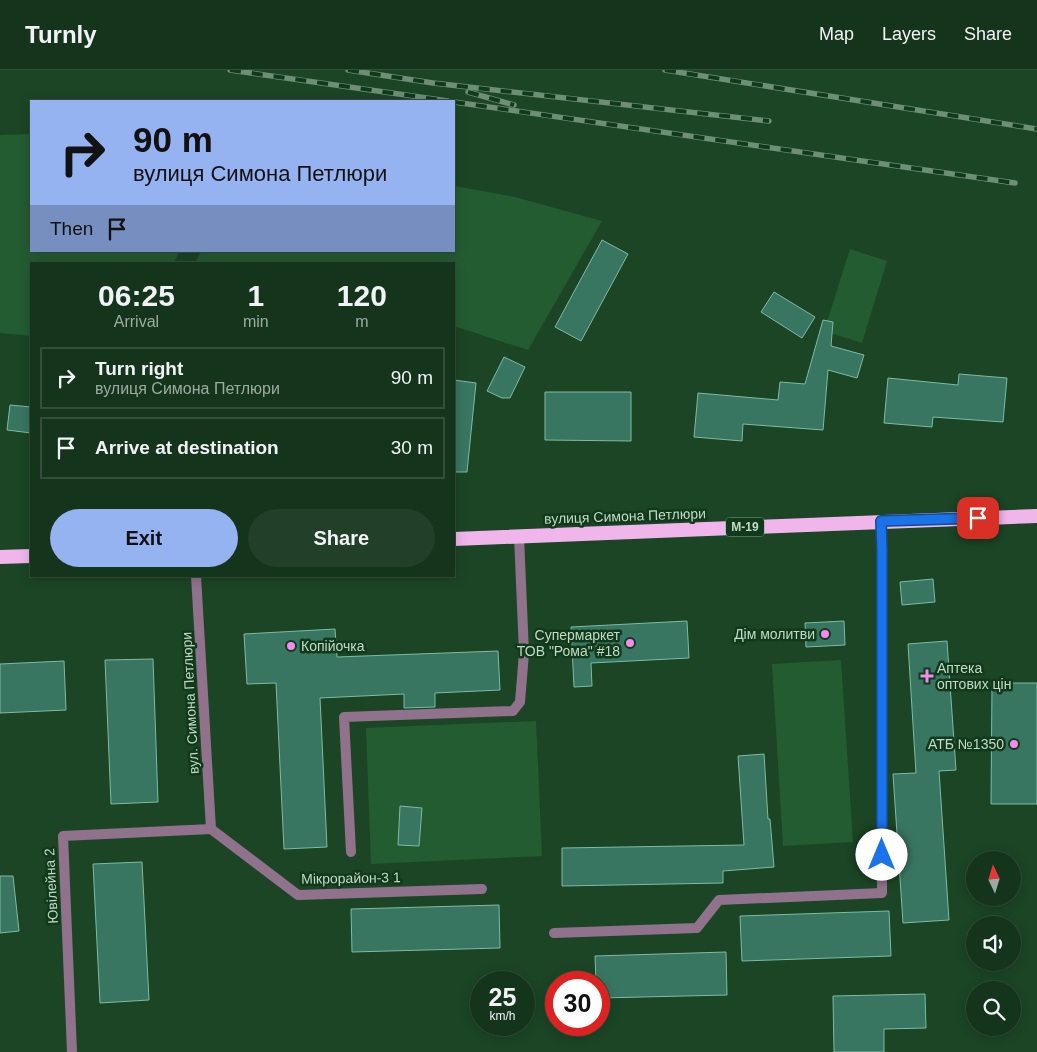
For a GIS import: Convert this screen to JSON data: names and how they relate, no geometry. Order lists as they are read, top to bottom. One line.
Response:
{"streets":{"highway":["вулиця Симона Петлюри","М-19"],"street":["вул. Симона Петлюри","Мікрорайон-3 1","Ювілейна 2"]},"crossings":[["вул. Симона Петлюри","Мікрорайон-3 1"],["вул. Симона Петлюри","Ювілейна 2"],["Мікрорайон-3 1","Ювілейна 2"]],"places":{"other":["Дім молитви","Супермаркет ТОВ \"Рома\" #18","Копійочка","АТБ №1350"],"health":["Аптека оптових цін"]},"north":"top","page":{"header":"Turnly","nav":["Map","Layers","Share"],"turn":["90 m","вулиця Симона Петлюри"],"then":"Then","eta":["06:25","Arrival","1","min","120","m"],"list":[{"name":"Turn right","note":"вулиця Симона Петлюри","value":"90 m"},{"name":"Arrive at destination","value":"30 m"}],"buttons":["Exit","Share"],"speed":"25 km/h","limit":"30"}}
